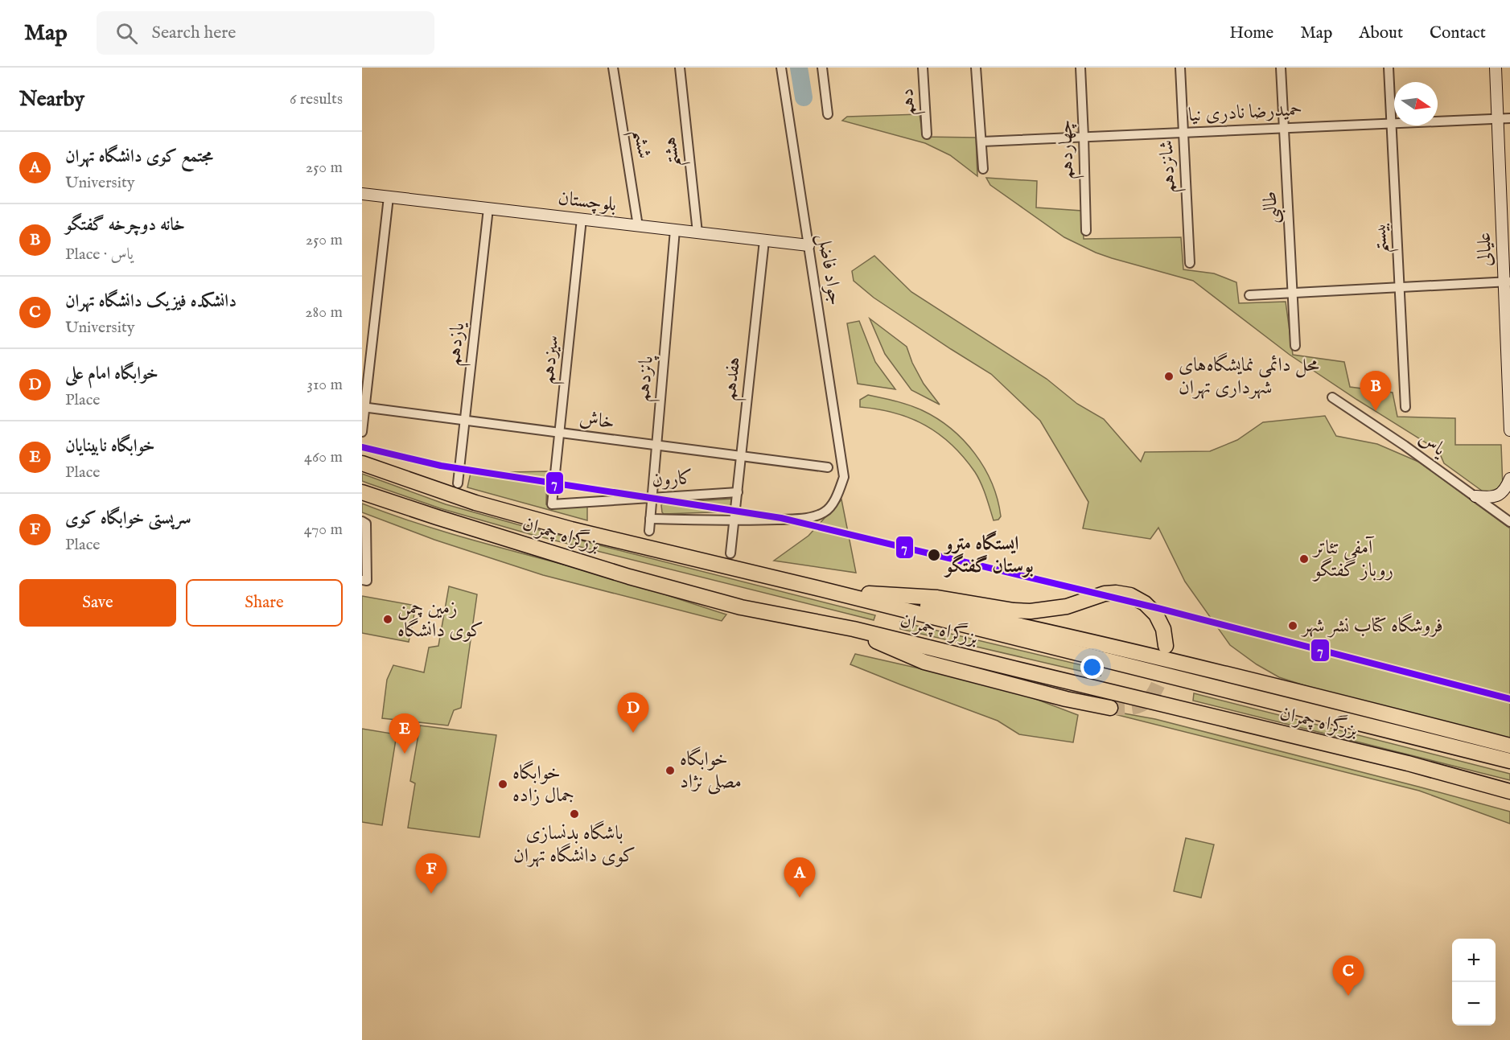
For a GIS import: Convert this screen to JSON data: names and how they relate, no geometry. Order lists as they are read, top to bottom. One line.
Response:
{"streets":{"highway":["بزرگراه چمران"],"street":["دهم","حمیدرضا نادری نیا","ششم","چهاردهم","هشتم","شانزدهم","بلوچستان","طالبی","بیستم","علیالی","جواد فاضل","یازدهم","سیزدهم","پانزدهم","هفدهم","خاش","یاس","کارون"]},"crossings":[["حمیدرضا نادری نیا","چهاردهم"],["حمیدرضا نادری نیا","شانزدهم"],["حمیدرضا نادری نیا","طالبی"],["حمیدرضا نادری نیا","بیستم"],["حمیدرضا نادری نیا","علیالی"],["ششم","بلوچستان"],["هشتم","بلوچستان"],["بلوچستان","جواد فاضل"],["بلوچستان","یازدهم"],["بلوچستان","سیزدهم"],["بلوچستان","پانزدهم"],["بلوچستان","هفدهم"],["جواد فاضل","کارون"],["یازدهم","خاش"],["سیزدهم","خاش"],["سیزدهم","کارون"],["پانزدهم","خاش"],["پانزدهم","کارون"],["هفدهم","خاش"],["هفدهم","کارون"]],"places":["محل دائمی نمایشگاه‌های شهرداری تهران","ایستگاه مترو بوستان گفتگو","آمفی تئاتر روباز گفتگو","زمین چمن کوی دانشگاه","فروشگاه کتاب نشر شهر","خوابگاه مصلی نژاد","خوابگاه جمال زاده","باشگاه بدنسازی کوی دانشگاه تهران"],"lines":["transit line 7"],"north":"right","page":{"header":"Map","search":"Search here","nav":["Home","Map","About","Contact"],"heading":["Nearby","6 results"],"list":[{"mark":"A","name":"مجتمع کوی دانشگاه تهران","note":"University","value":"250 m"},{"mark":"B","name":"خانه دوچرخه گفتگو","note":"Place · یاس","value":"250 m"},{"mark":"C","name":"دانشکده فیزیک دانشگاه تهران","note":"University","value":"280 m"},{"mark":"D","name":"خوابگاه امام علی","note":"Place","value":"310 m"},{"mark":"E","name":"خوابگاه نابینایان","note":"Place","value":"460 m"},{"mark":"F","name":"سرپستی خوابگاه کوی","note":"Place","value":"470 m"}],"pins":["B","D","E","F","A","C"],"buttons":["Save","Share"],"map_buttons":["+","−"]}}
